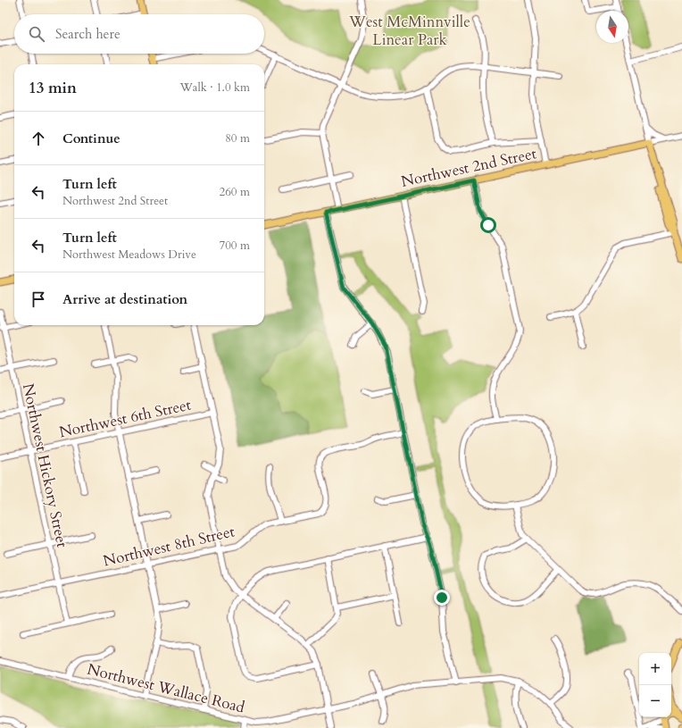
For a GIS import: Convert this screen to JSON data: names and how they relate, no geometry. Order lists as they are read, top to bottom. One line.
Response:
{"streets":{"main road":["Northwest 2nd Street"],"street":["Northwest 6th Street","Northwest Hickory Street","Northwest 8th Street","Northwest Wallace Road"]},"crossings":[["Northwest 6th Street","Northwest Hickory Street"],["Northwest Hickory Street","Northwest 8th Street"]],"parks":["West McMinnville Linear Park"],"north":"bottom","page":{"search":"Search here","heading":["13 min","Walk · 1.0 km"],"list":[["Continue","80 m"],["Turn left","Northwest 2nd Street","260 m"],["Turn left","Northwest Meadows Drive","700 m"],"Arrive at destination"],"map_buttons":["+","−"]}}
